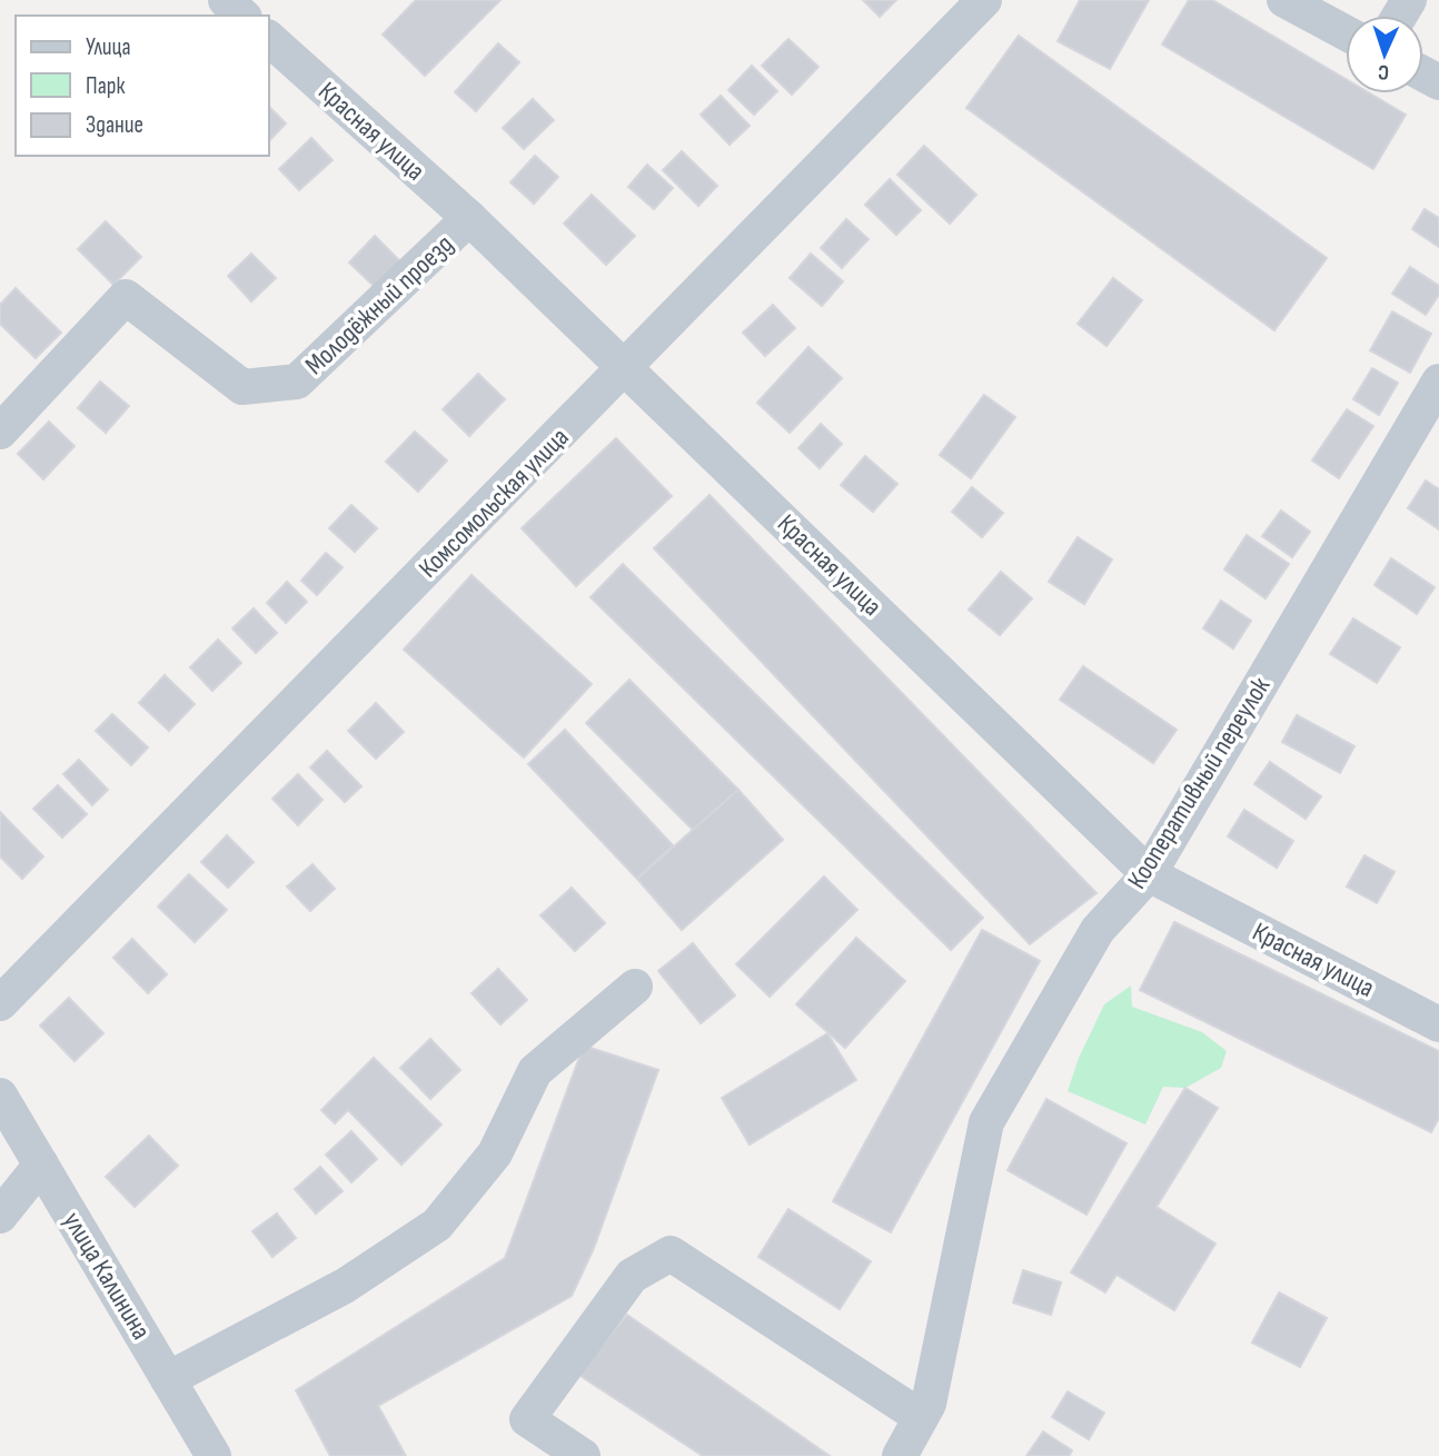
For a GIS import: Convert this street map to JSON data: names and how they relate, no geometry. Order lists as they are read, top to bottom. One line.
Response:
{"streets":{"street":["Красная улица","Молодёжный проезд","Комсомольская улица","Кооперативный переулок","улица Калинина"]},"crossings":[["Красная улица","Молодёжный проезд"],["Красная улица","Комсомольская улица"],["Красная улица","Кооперативный переулок"]],"legend":["Улица","Парк","Здание"],"north":"bottom"}
